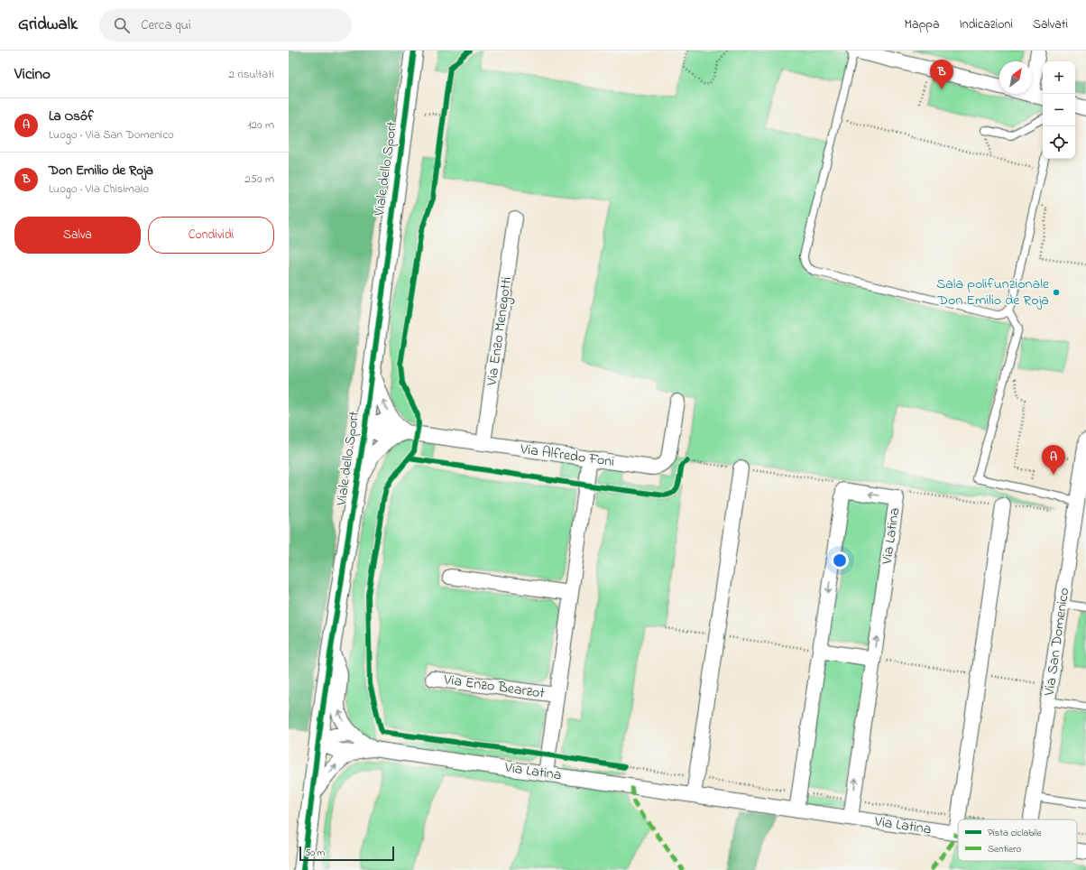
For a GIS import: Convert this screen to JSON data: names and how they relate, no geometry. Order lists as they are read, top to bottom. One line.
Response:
{"streets":{"street":["Viale dello Sport","Via Enzo Menegotti","Via Alfredo Foni","Via Latina","Via San Domenico","Via Enzo Bearzot"]},"crossings":[["Viale dello Sport","Via Alfredo Foni"],["Viale dello Sport","Via Latina"],["Via Enzo Menegotti","Via Alfredo Foni"],["Via Alfredo Foni","Via Enzo Bearzot"],["Via Latina","Via Enzo Bearzot"]],"places":["Sala polifunzionale Don Emilio de Roja"],"legend":["Pista ciclabile","Sentiero"],"scale_bar":"50 m","north":"top right","page":{"header":"Gridwalk","search":"Cerca qui","nav":["Mappa","Indicazioni","Salvati"],"heading":["Vicino","2 risultati"],"pins":["B","A"],"map_buttons":["+","−"],"list":[{"mark":"A","name":"La Osôf","note":"Luogo · Via San Domenico","value":"120 m"},{"mark":"B","name":"Don Emilio de Roja","note":"Luogo · Via Chisimaio","value":"250 m"}],"buttons":["Salva","Condividi"],"scale":"50 m"}}
